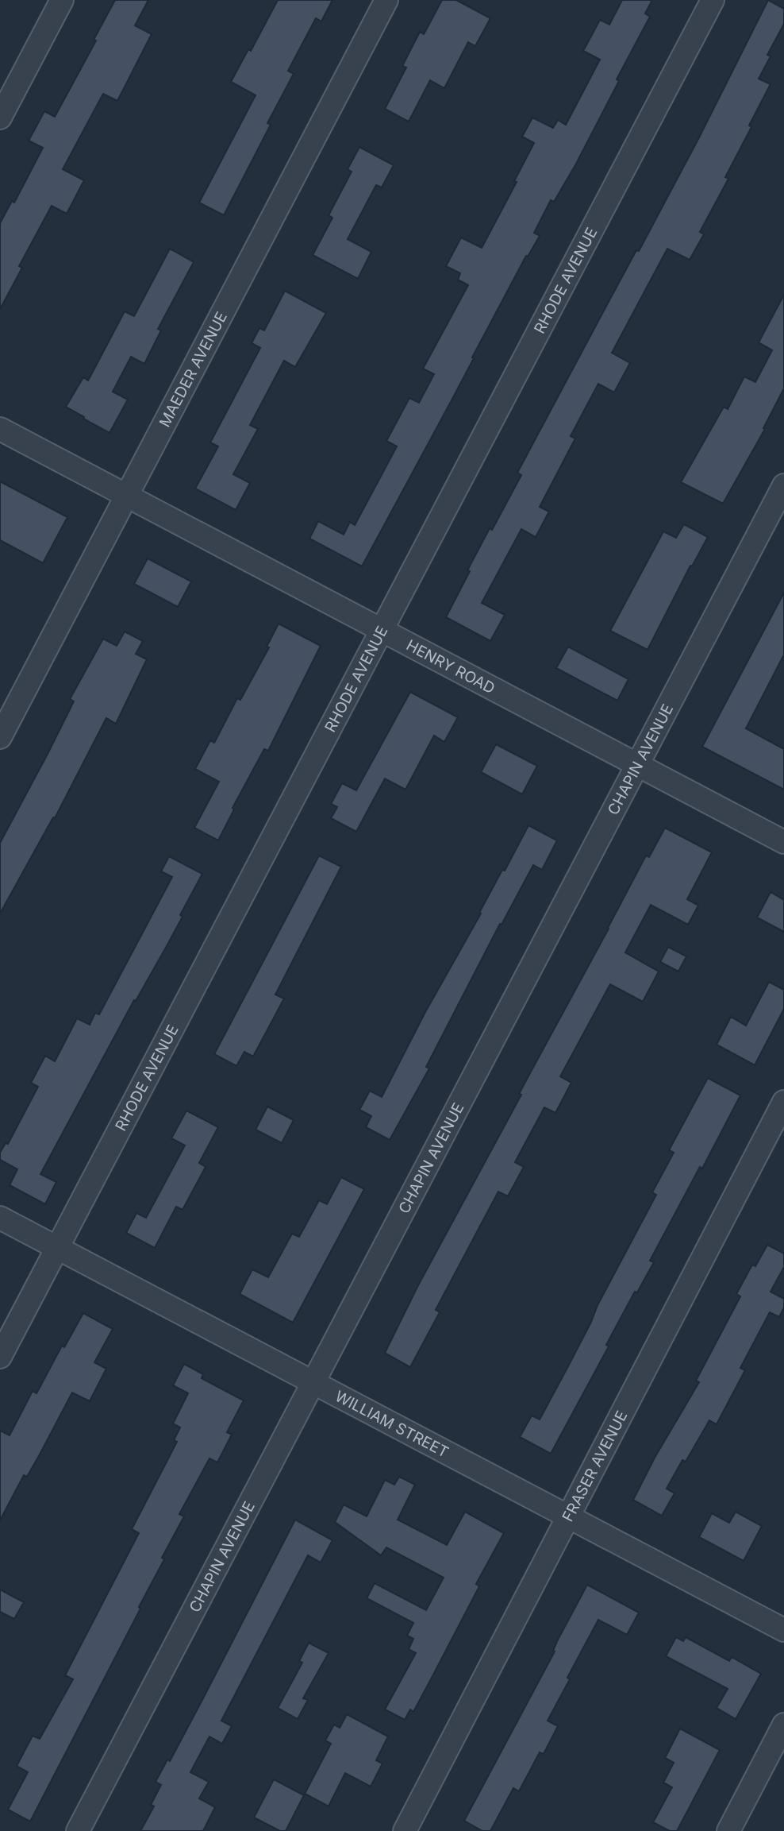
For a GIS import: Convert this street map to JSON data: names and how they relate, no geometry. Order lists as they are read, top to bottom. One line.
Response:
{"streets":{"street":["RHODE AVENUE","MAEDER AVENUE","HENRY ROAD","CHAPIN AVENUE","WILLIAM STREET","FRASER AVENUE"]},"crossings":[["RHODE AVENUE","HENRY ROAD"],["RHODE AVENUE","WILLIAM STREET"],["MAEDER AVENUE","HENRY ROAD"],["HENRY ROAD","CHAPIN AVENUE"],["CHAPIN AVENUE","WILLIAM STREET"],["WILLIAM STREET","FRASER AVENUE"]]}
